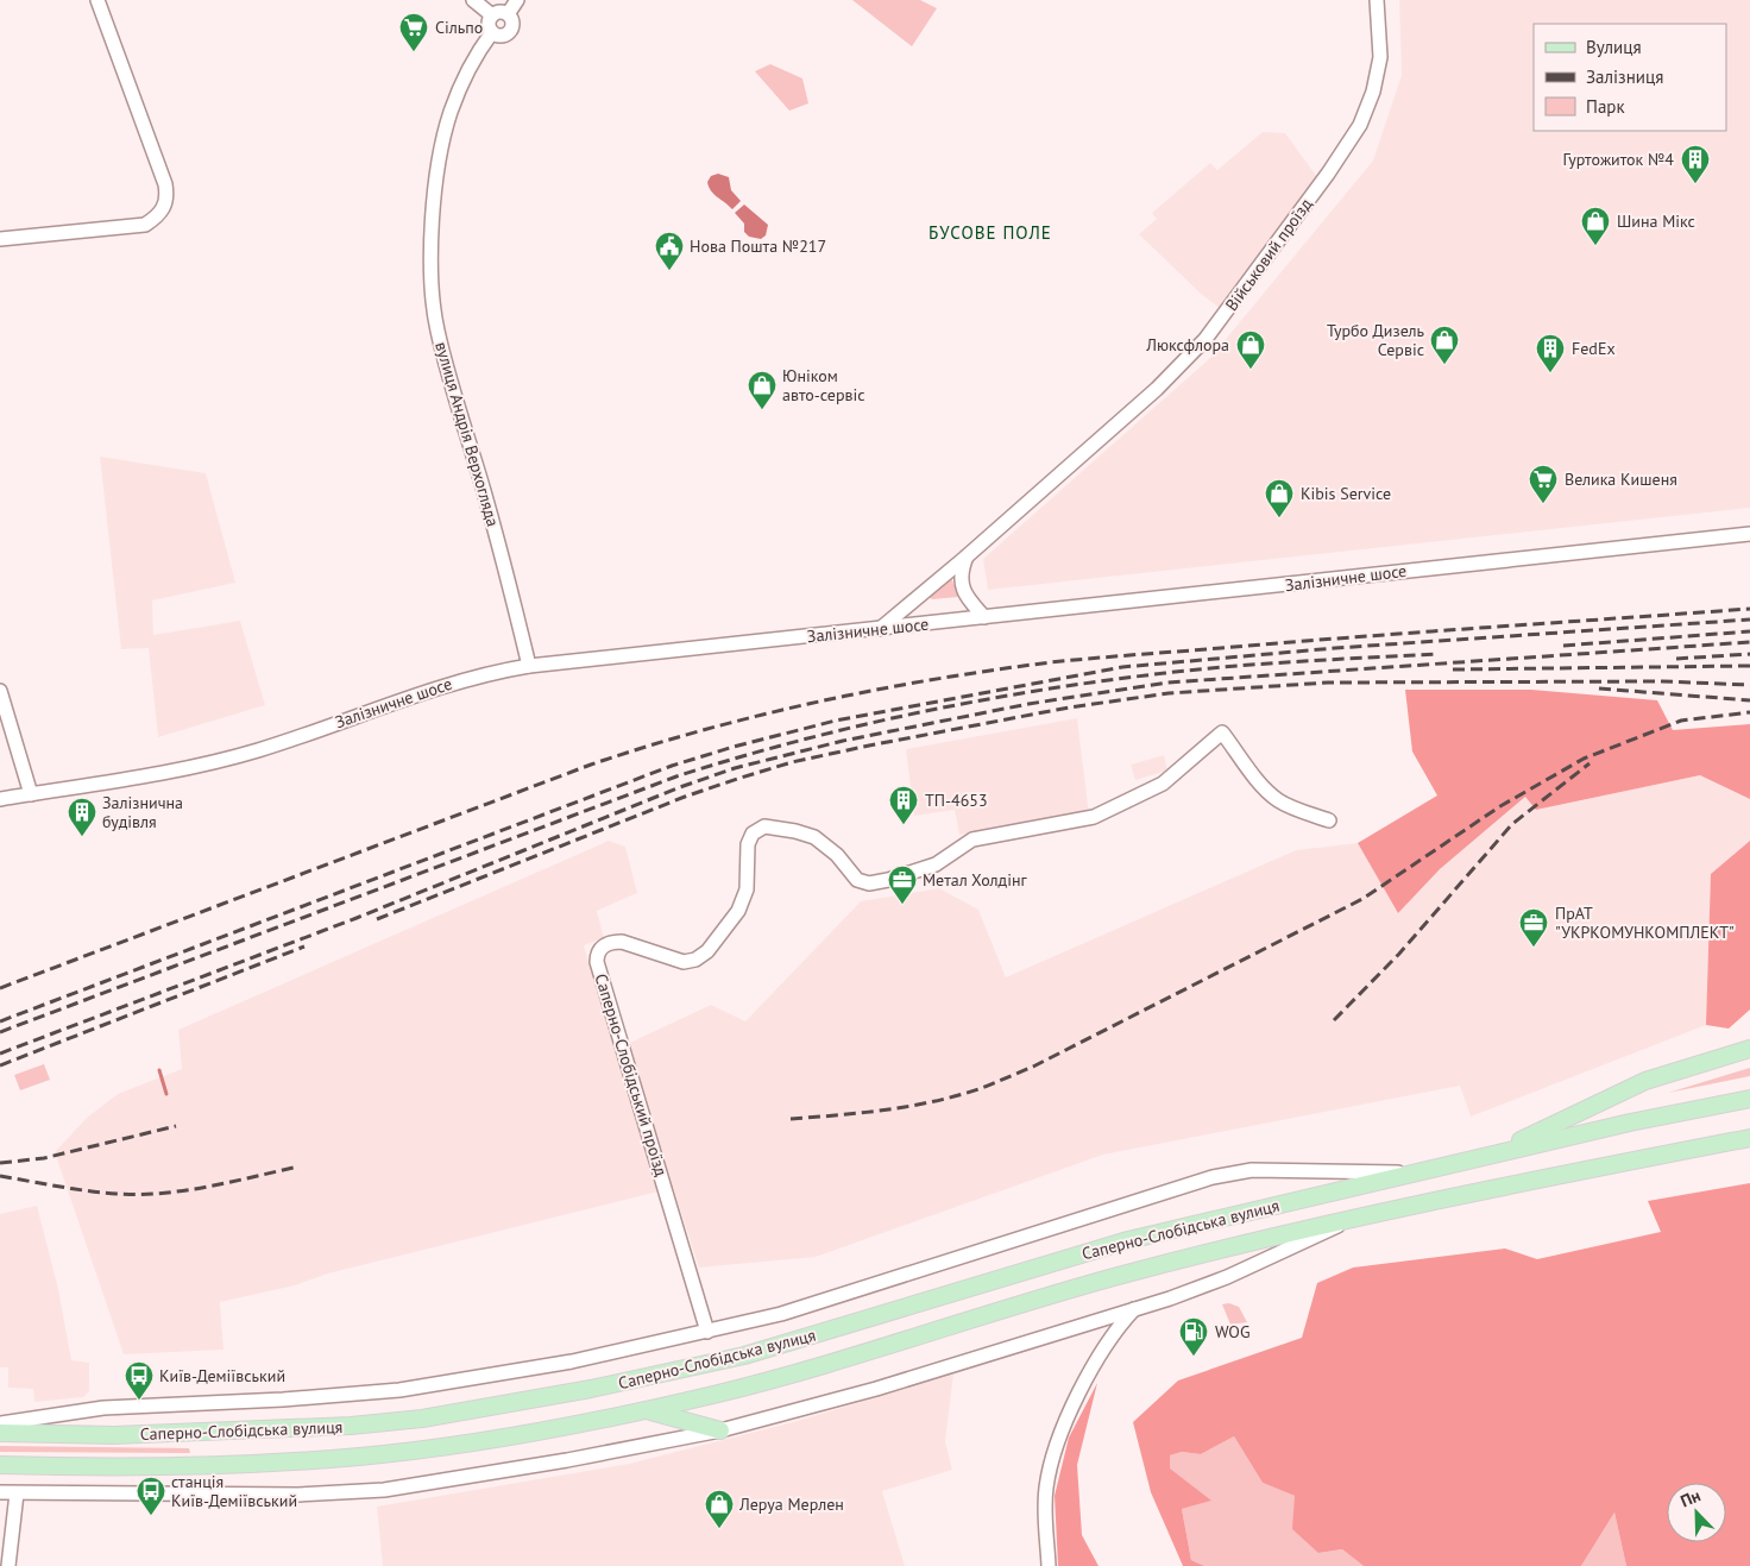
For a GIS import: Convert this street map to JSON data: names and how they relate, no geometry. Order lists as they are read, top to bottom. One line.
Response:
{"streets":{"main road":["Саперно-Слобідська вулиця"],"street":["Військовий проїзд","вулиця Андрія Верхогляда","Залізничне шосе","Саперно-Слобідський проїзд"]},"crossings":[["Військовий проїзд","Залізничне шосе"],["вулиця Андрія Верхогляда","Залізничне шосе"],["Саперно-Слобідський проїзд","Саперно-Слобідська вулиця"]],"districts":["БУСОВЕ ПОЛЕ"],"places":{"supermarket":["Сільпо","Велика Кишеня"],"building":["Гуртожиток №4","FedEx","ТП-4653","Залізнична будівля"],"shop":["Шина Мікс","Турбо Дизель Сервіс","Люксфлора","Юніком авто-сервіс","Kibis Service","Леруа Мерлен"],"public building":["Нова Пошта №217"],"office":["Метал Холдінг","ПрАТ \"УКРКОМУНКОМПЛЕКТ\""],"fuel station":["WOG"],"bus stop":["Київ-Деміївський","станція Київ-Деміївський"]},"legend":["Вулиця","Залізниця","Парк"],"north":"top left"}
